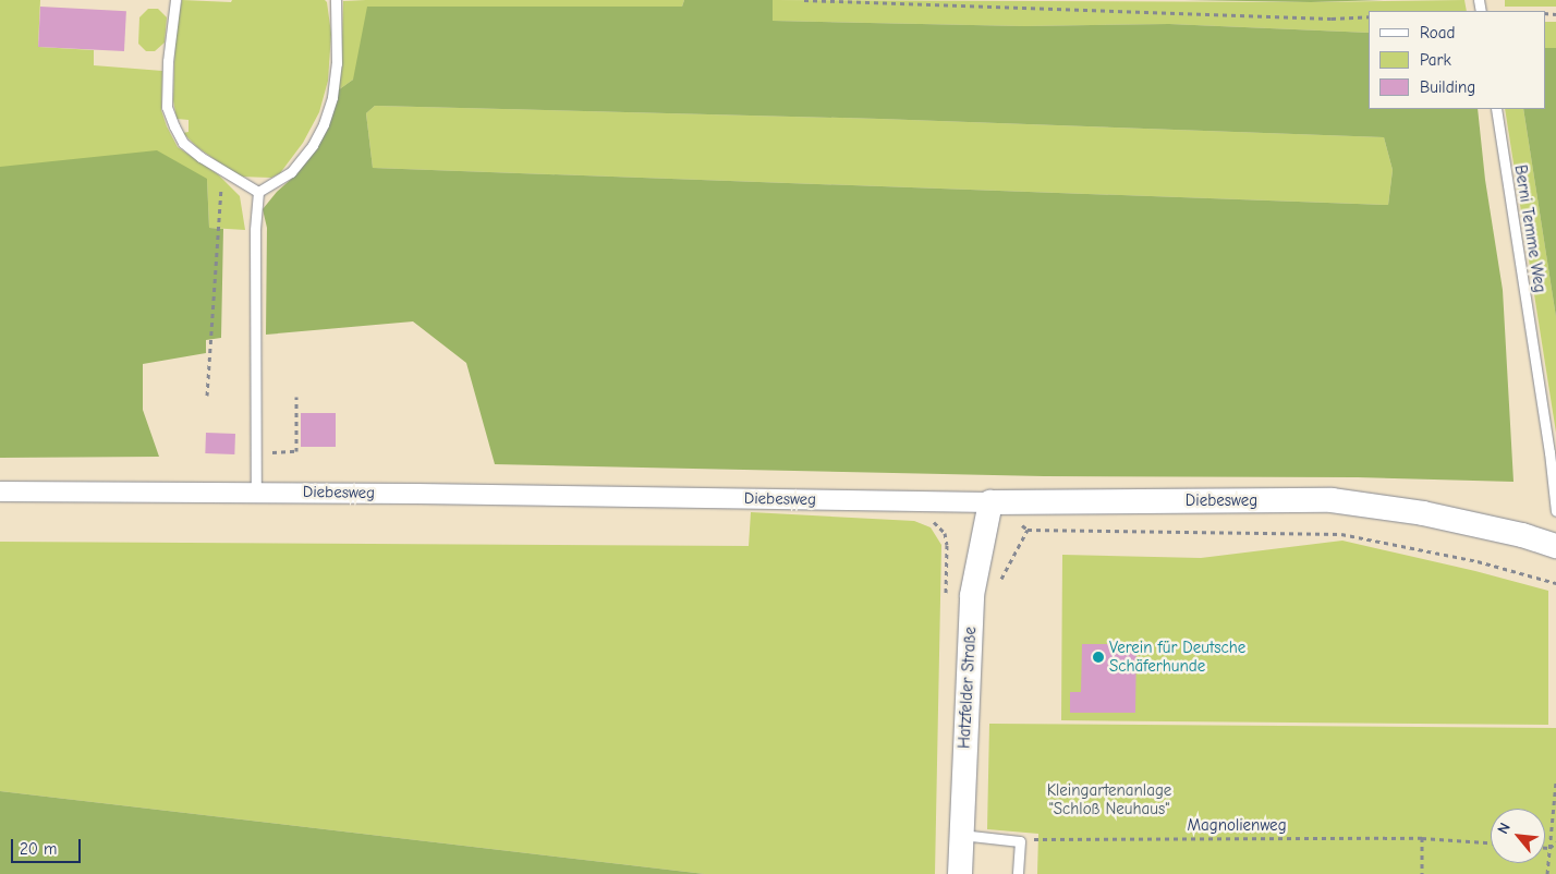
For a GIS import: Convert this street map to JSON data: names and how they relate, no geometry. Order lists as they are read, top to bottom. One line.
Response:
{"streets":{"street":["Diebesweg","Hatzfelder Straße"],"lane":["Berni Temme Weg"],"path":["Magnolienweg"]},"crossings":[["Diebesweg","Hatzfelder Straße"]],"parks":["Kleingartenanlage \"Schloß Neuhaus\""],"places":["Verein für Deutsche Schäferhunde"],"legend":["Road","Park","Building"],"scale_bar":"20 m","north":"top left"}
